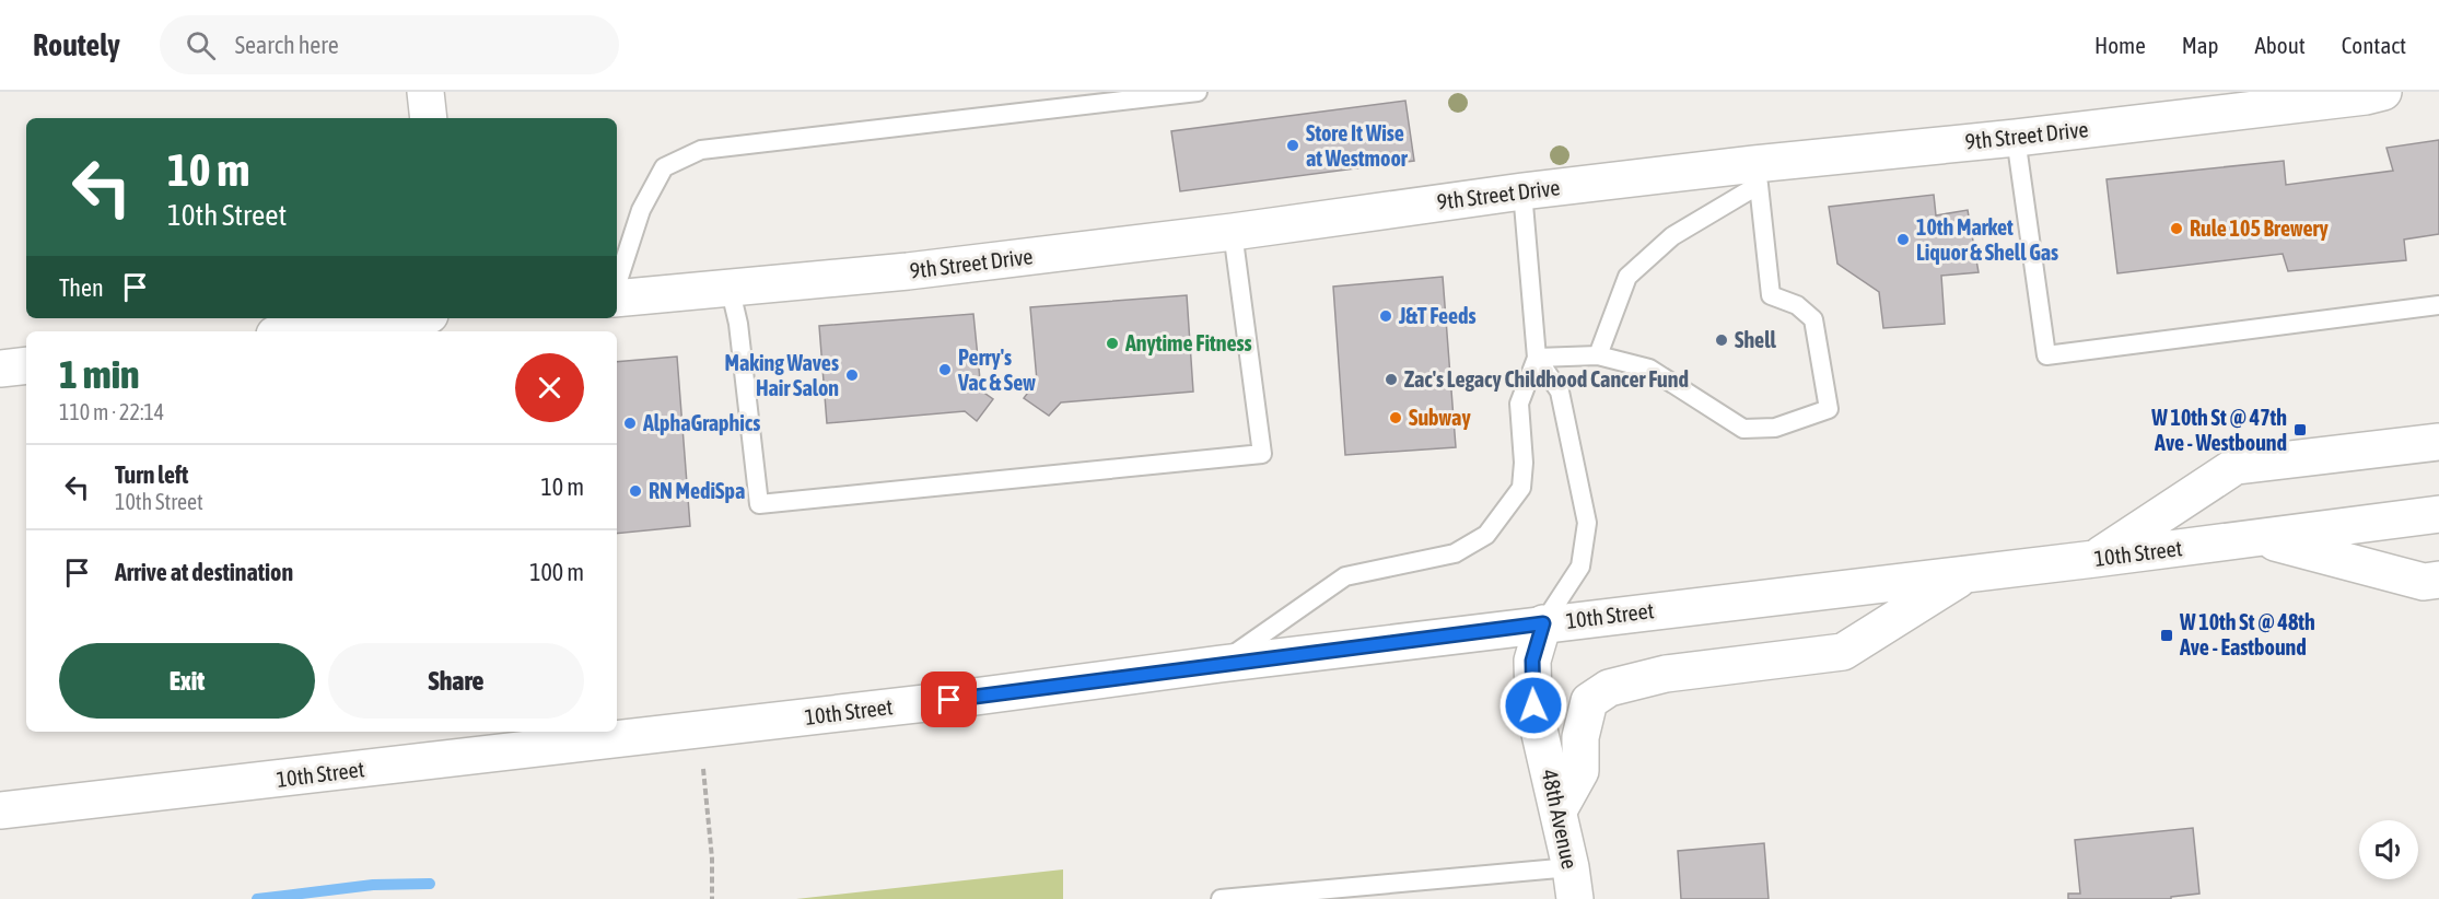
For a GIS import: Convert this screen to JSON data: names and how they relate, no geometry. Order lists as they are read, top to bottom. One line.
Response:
{"streets":{"main road":["9th Street Drive","10th Street","48th Avenue"]},"crossings":[["10th Street","48th Avenue"]],"places":{"other":["Store It Wise at Westmoor","Rule 105 Brewery","10th Market Liquor & Shell Gas","J&T Feeds","Shell","Anytime Fitness","Perry's Vac & Sew","Making Waves Hair Salon","Zac's Legacy Childhood Cancer Fund","Subway","AlphaGraphics","RN MediSpa"],"transit":["W 10th St @ 47th Ave - Westbound","W 10th St @ 48th Ave - Eastbound"]},"page":{"header":"Routely","search":"Search here","nav":["Home","Map","About","Contact"],"turn":["10 m","10th Street"],"then":"Then","heading":["1 min","110 m · 22:14"],"list":[{"name":"Turn left","note":"10th Street","value":"10 m"},{"name":"Arrive at destination","value":"100 m"}],"buttons":["Exit","Share"]}}
